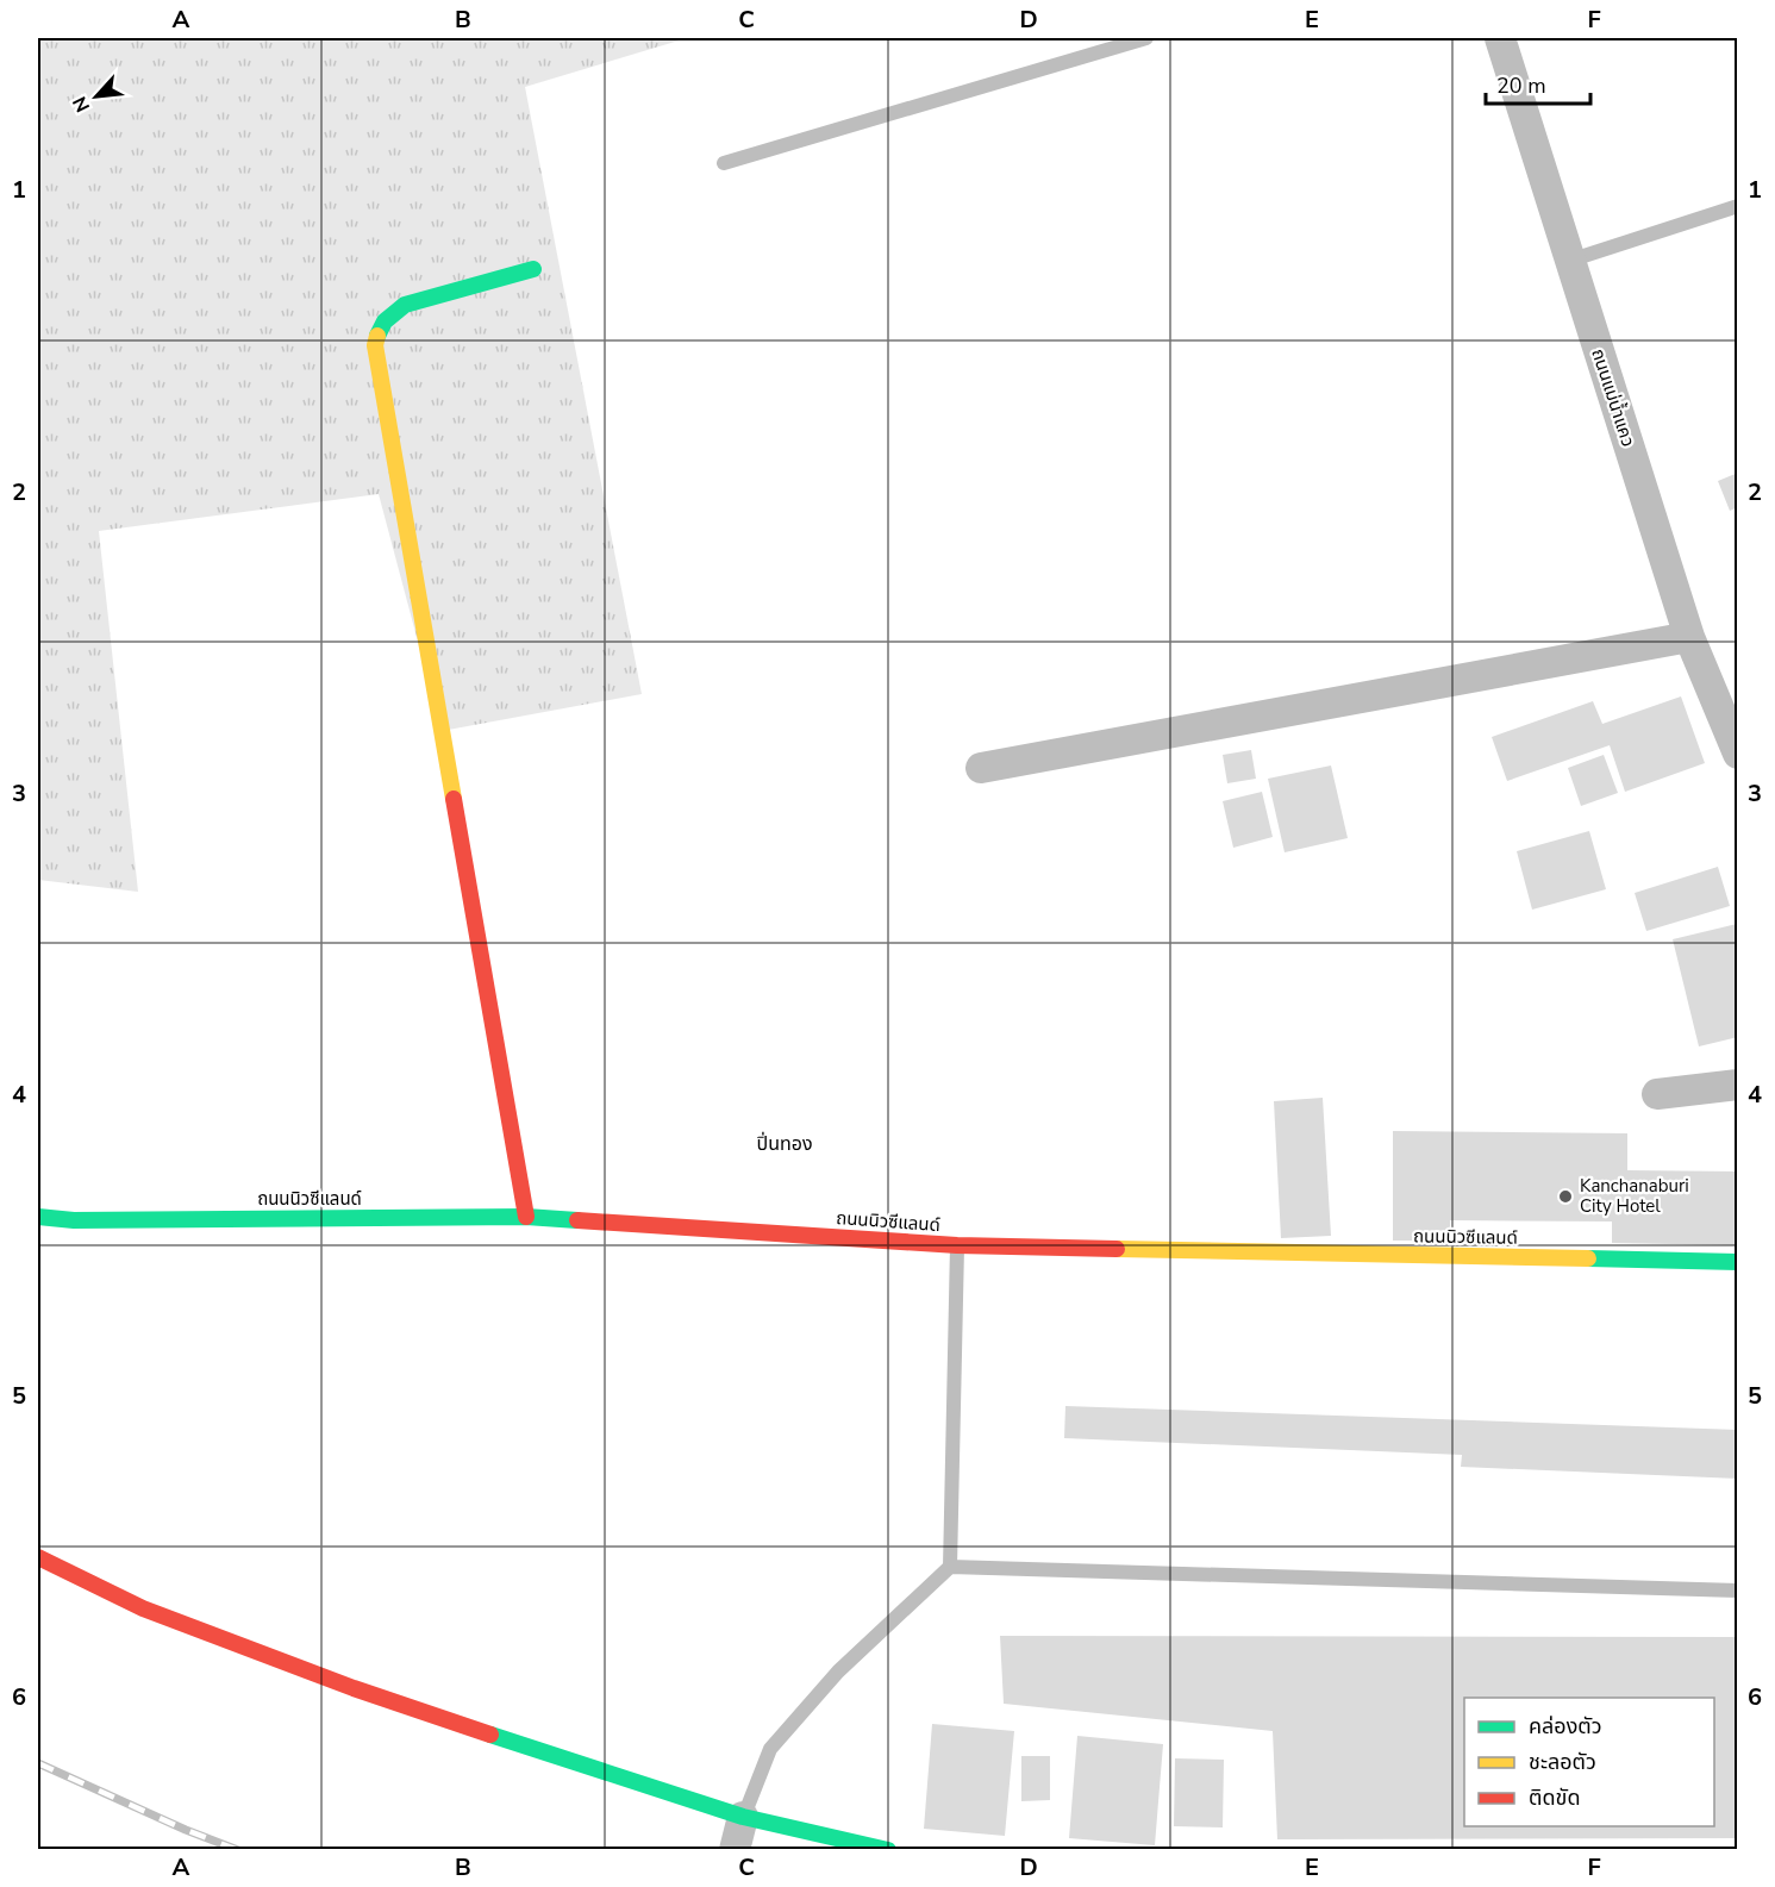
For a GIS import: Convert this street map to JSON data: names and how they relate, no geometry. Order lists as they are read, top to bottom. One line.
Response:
{"streets":{"street":["ถนนแม่น้ำแคว","ถนนนิวซีแลนด์"]},"districts":["ปิ่นทอง"],"places":["Kanchanaburi City Hotel"],"legend":["คล่องตัว","ชะลอตัว","ติดขัด"],"scale_bar":"20 m","north":"bottom left","grid":{"columns":["A","B","C","D","E","F"],"rows":["1","2","3","4","5","6"]}}
